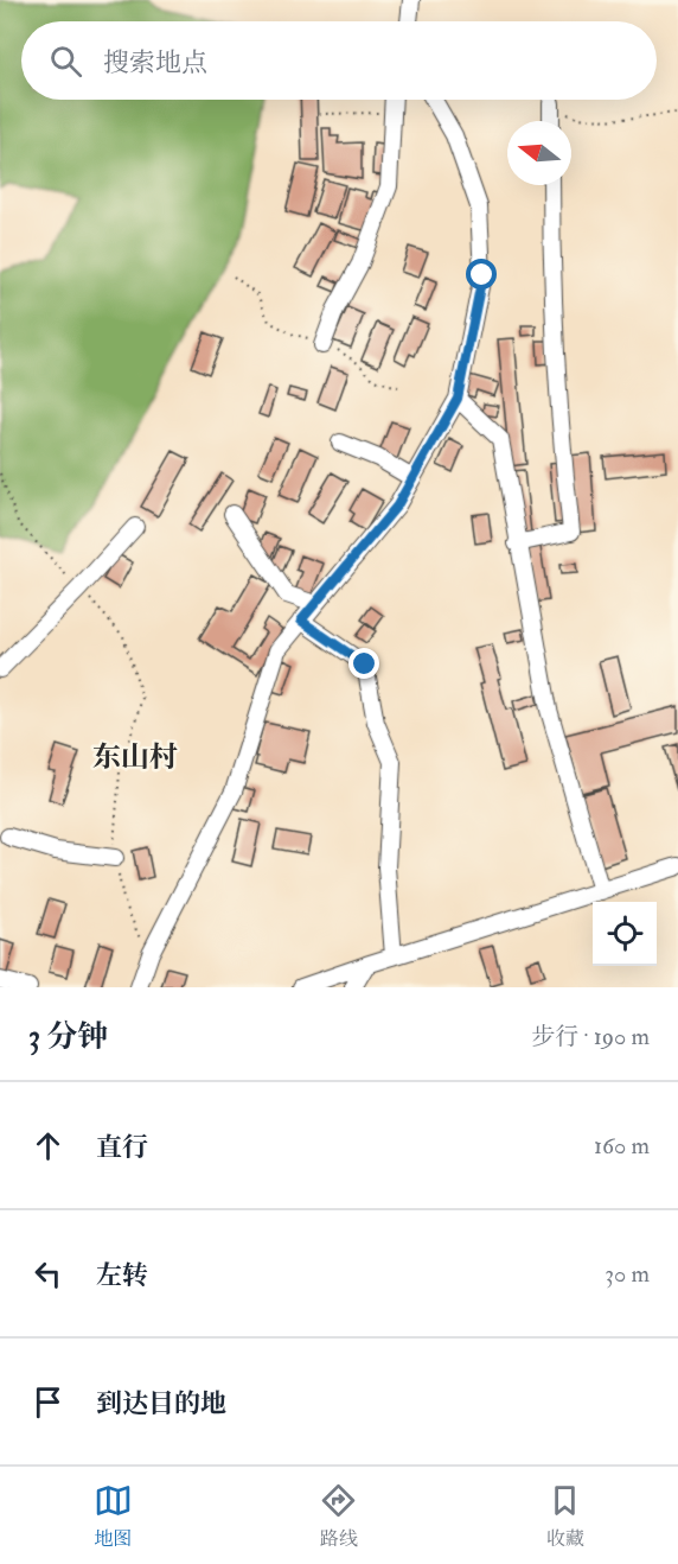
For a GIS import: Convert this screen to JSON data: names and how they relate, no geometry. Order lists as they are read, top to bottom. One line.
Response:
{"districts":["东山村"],"north":"left","page":{"search":"搜索地点","heading":["3 分钟","步行 · 190 m"],"list":[["直行","160 m"],["左转","30 m"],"到达目的地"],"nav":["地图","路线","收藏"]}}
